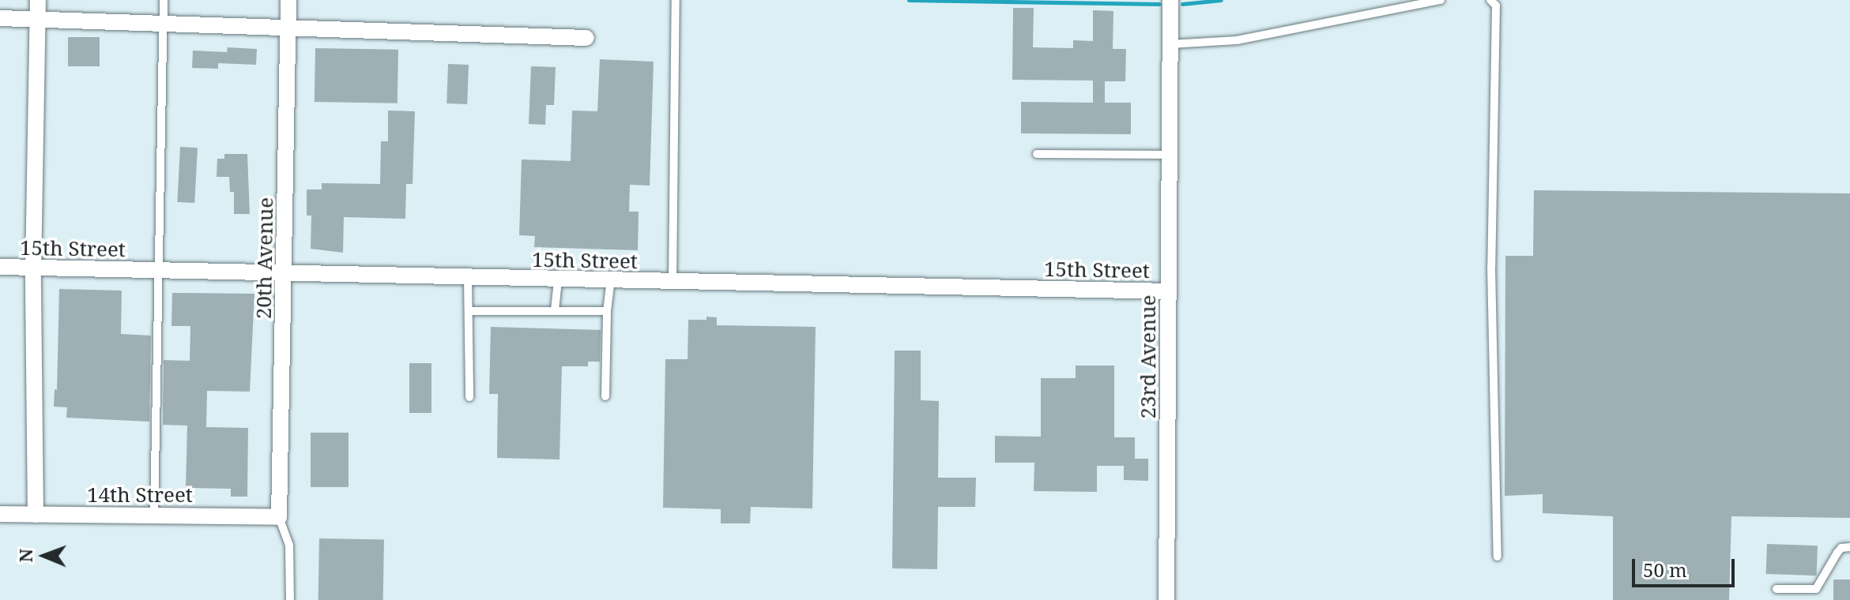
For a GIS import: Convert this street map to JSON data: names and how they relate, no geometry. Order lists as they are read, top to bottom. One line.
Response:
{"streets":{"street":["15th Street","20th Avenue","23rd Avenue","14th Street"]},"crossings":[["15th Street","20th Avenue"],["15th Street","23rd Avenue"],["20th Avenue","14th Street"]],"scale_bar":"50 m","north":"left"}
